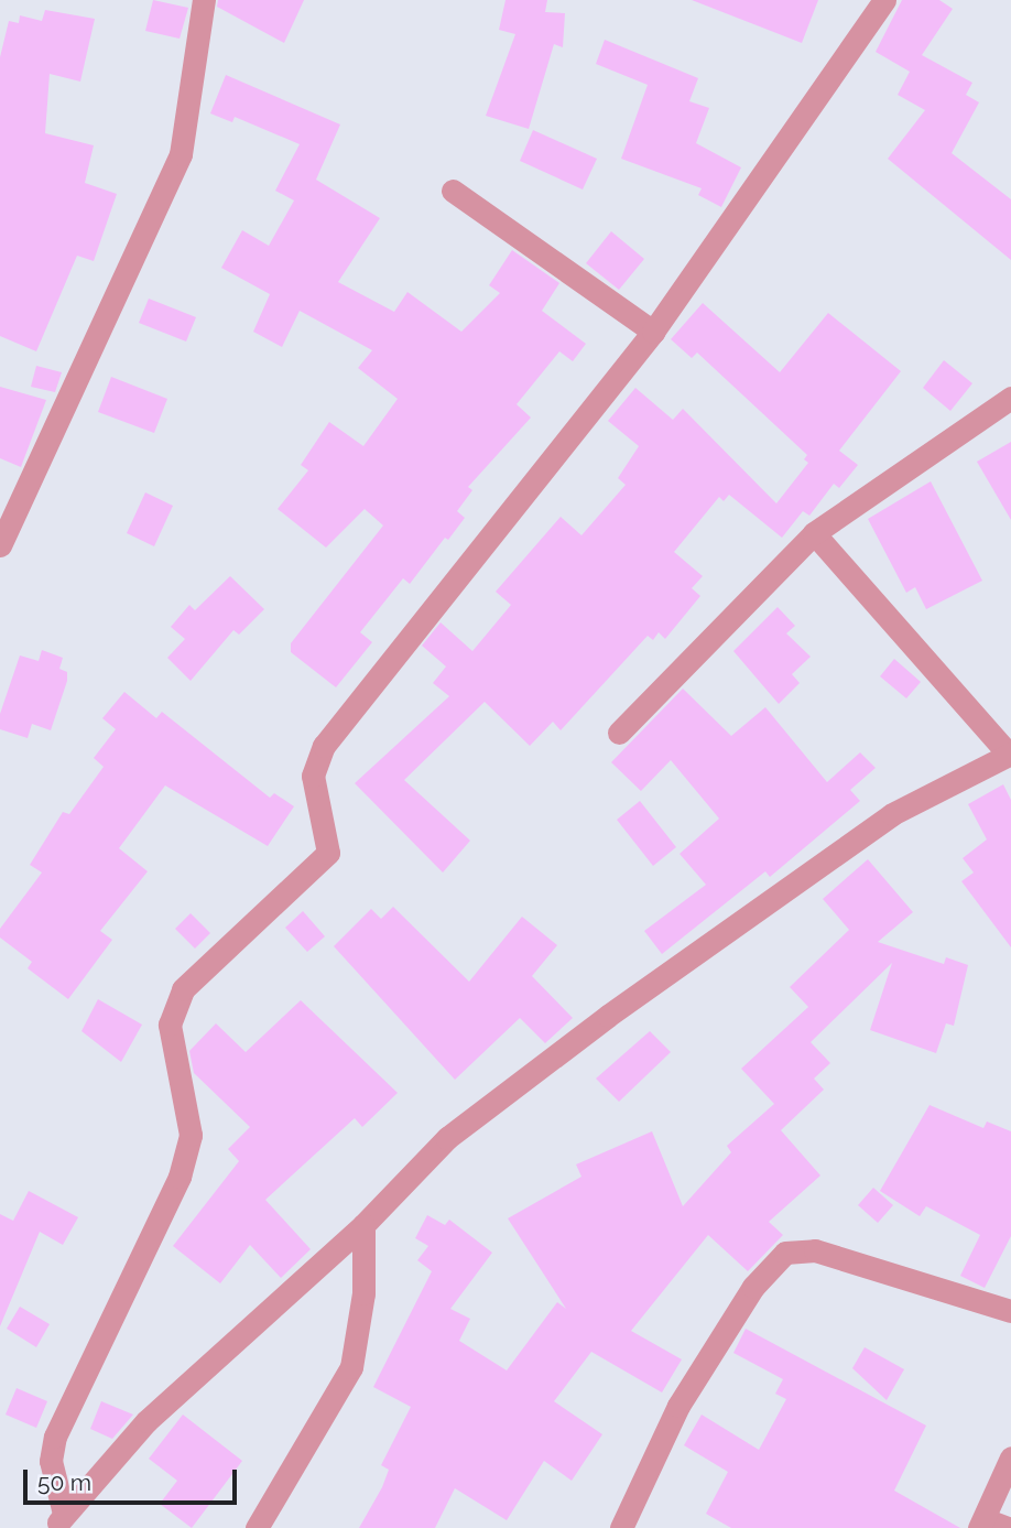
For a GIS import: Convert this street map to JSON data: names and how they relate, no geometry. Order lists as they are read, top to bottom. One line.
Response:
{"scale_bar":"50 m"}
